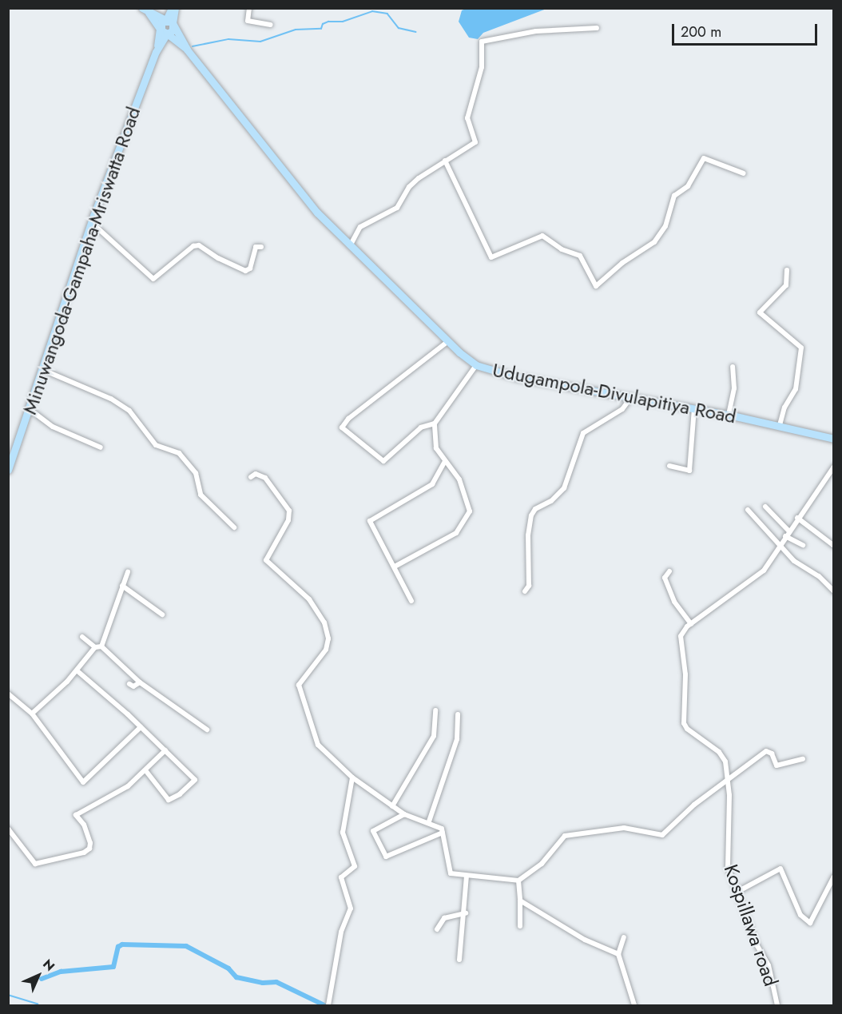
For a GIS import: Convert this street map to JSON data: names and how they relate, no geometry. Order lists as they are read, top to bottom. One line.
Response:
{"streets":{"main road":["Minuwangoda-Gampaha-Mriswatta Road","Udugampola-Divulapitiya Road"],"street":["Kospillawa road"]},"crossings":[["Minuwangoda-Gampaha-Mriswatta Road","Udugampola-Divulapitiya Road"]],"scale_bar":"200 m","north":"top right"}
